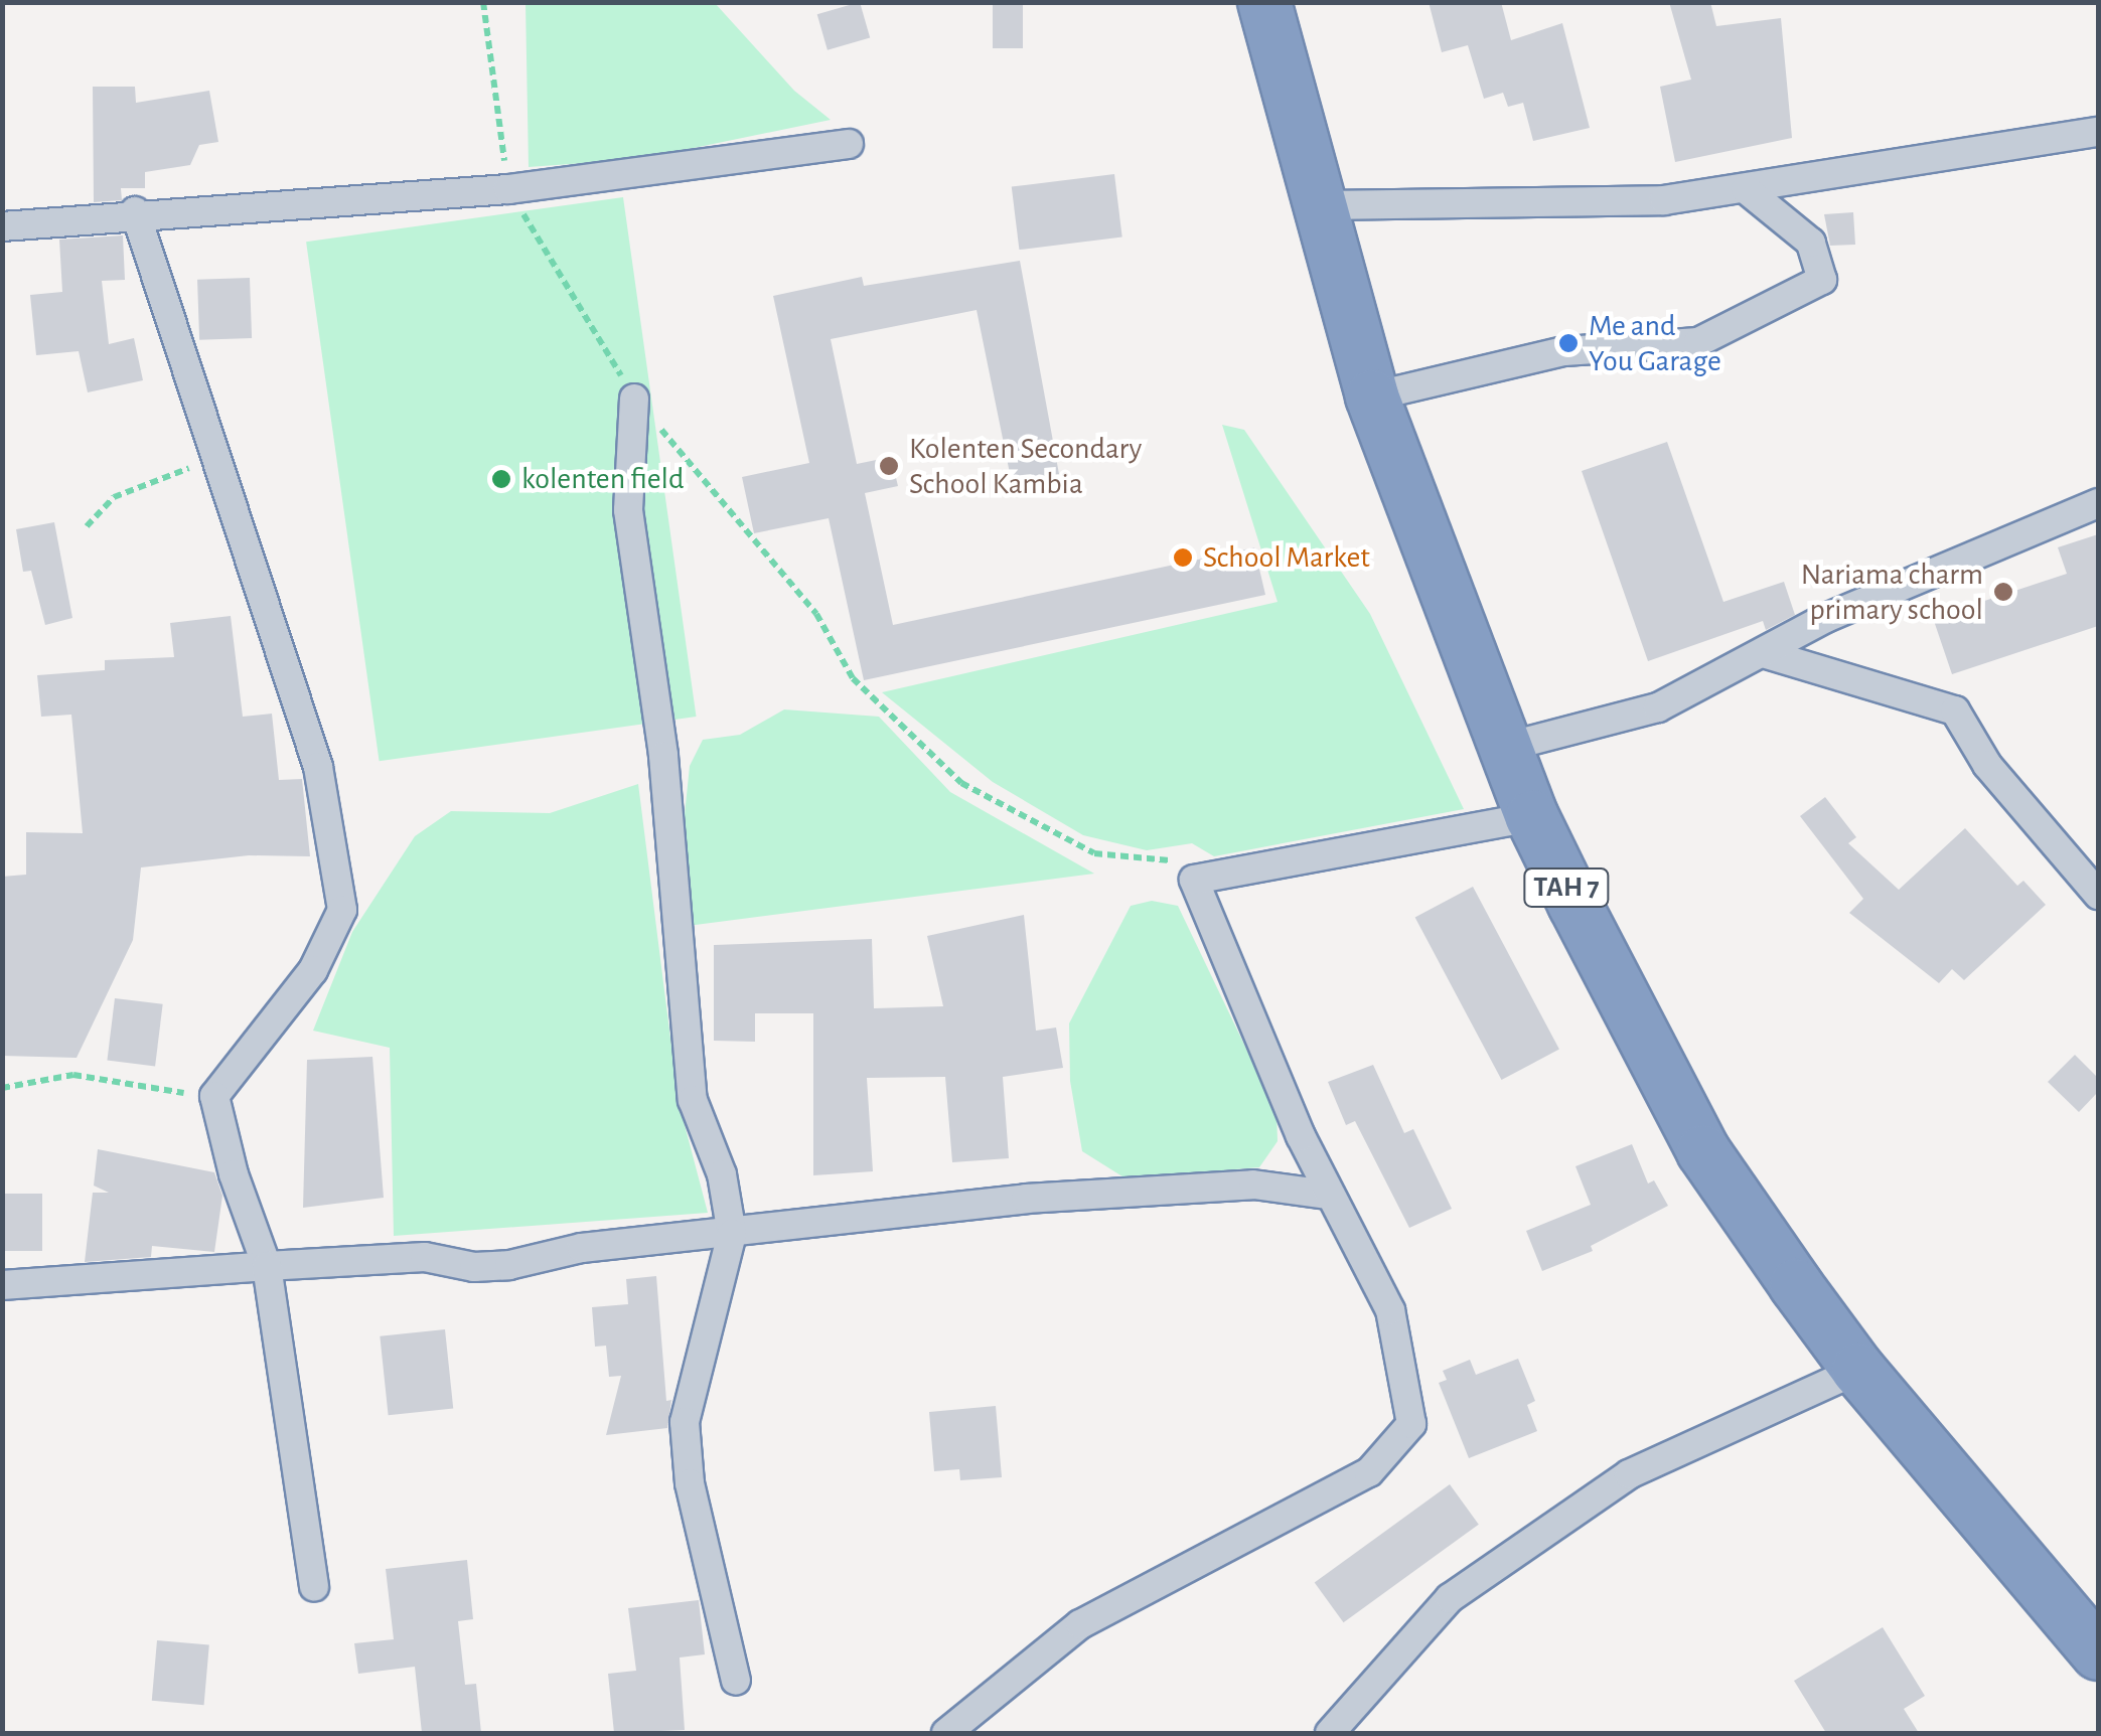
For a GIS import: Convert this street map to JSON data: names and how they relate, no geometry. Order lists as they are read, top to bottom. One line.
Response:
{"streets":{"highway":["TAH 7"]},"places":["Me and You Garage","Kolenten Secondary School Kambia","kolenten field","School Market","Nariama charm primary school"]}
